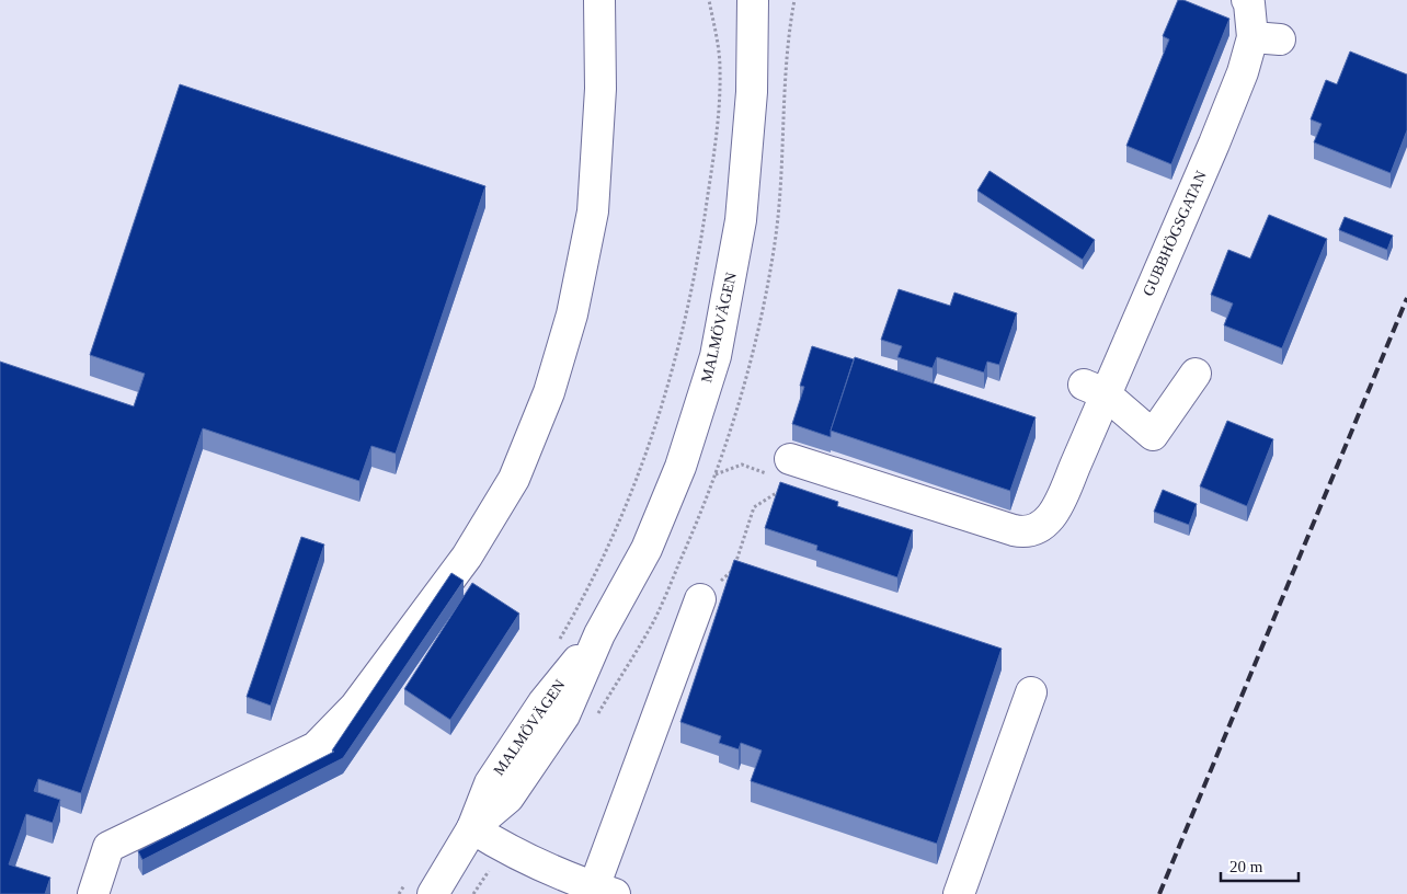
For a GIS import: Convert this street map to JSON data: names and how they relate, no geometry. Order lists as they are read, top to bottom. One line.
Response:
{"streets":{"street":["GUBBHÖGSGATAN","MALMÖVÄGEN"]},"scale_bar":"20 m"}
